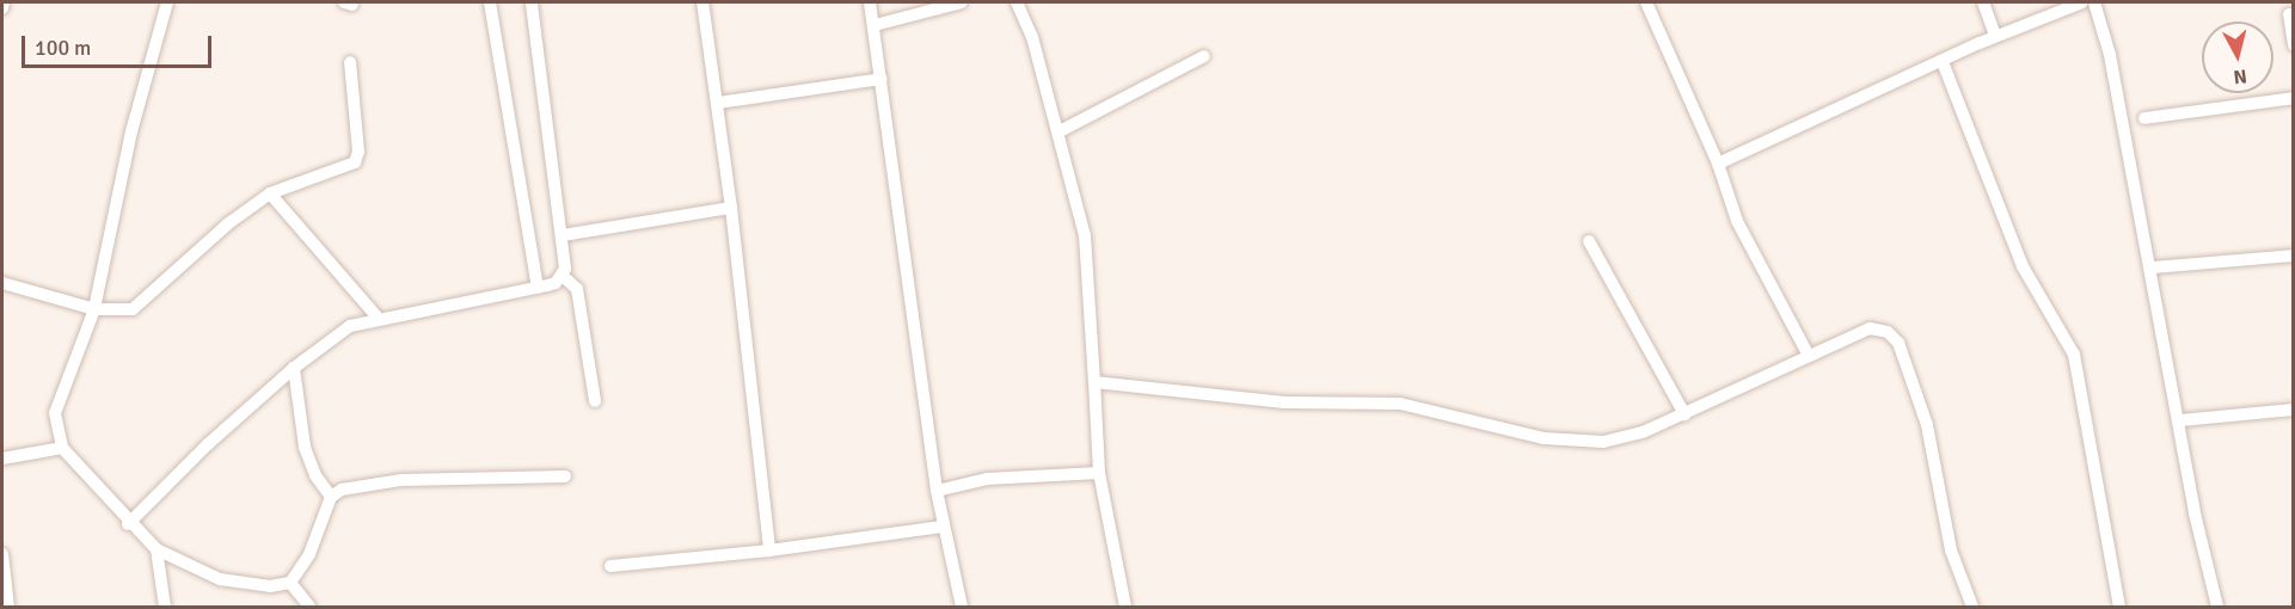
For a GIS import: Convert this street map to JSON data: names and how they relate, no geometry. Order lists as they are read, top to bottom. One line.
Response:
{"scale_bar":"100 m","north":"bottom"}
